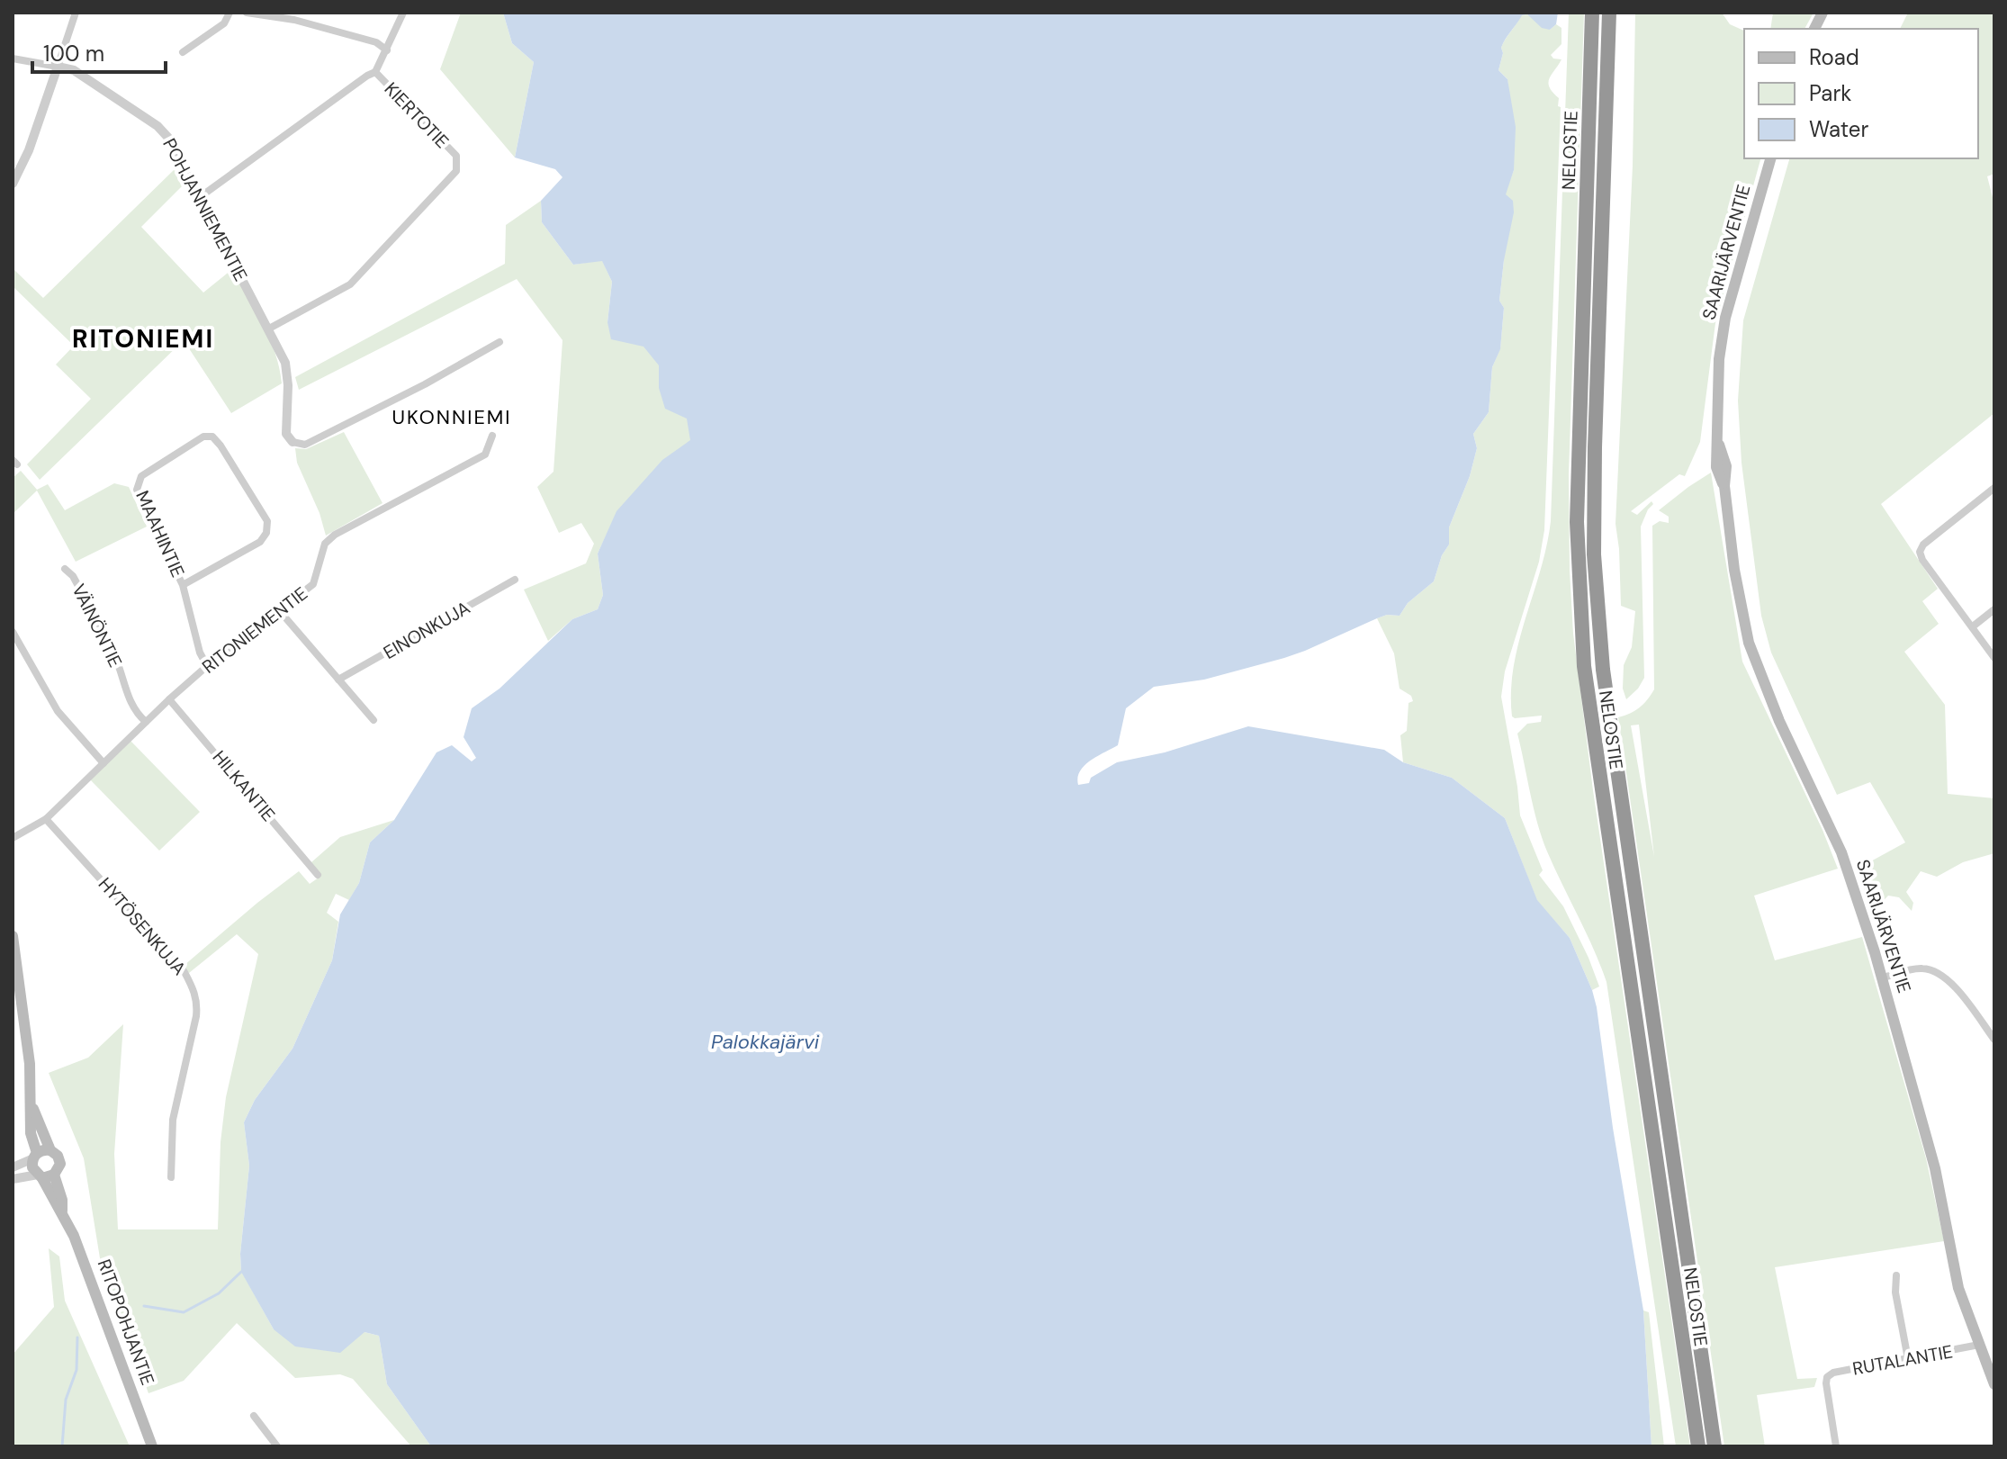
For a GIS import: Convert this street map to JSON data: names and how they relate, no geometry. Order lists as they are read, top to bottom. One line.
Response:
{"streets":{"highway":["NELOSTIE"],"main road":["SAARIJÄRVENTIE","RITOPOHJANTIE"],"street":["KIERTOTIE","POHJANNIEMENTIE","MAAHINTIE","VÄINÖNTIE","RITONIEMENTIE","EINONKUJA","HILKANTIE","HYTÖSENKUJA","RUTALANTIE"]},"crossings":[["KIERTOTIE","POHJANNIEMENTIE"],["SAARIJÄRVENTIE","RUTALANTIE"],["MAAHINTIE","RITONIEMENTIE"],["VÄINÖNTIE","RITONIEMENTIE"],["RITONIEMENTIE","HILKANTIE"],["RITONIEMENTIE","HYTÖSENKUJA"]],"districts":["RITONIEMI","UKONNIEMI"],"water":["Palokkajärvi"],"legend":["Road","Park","Water"],"scale_bar":"100 m"}
